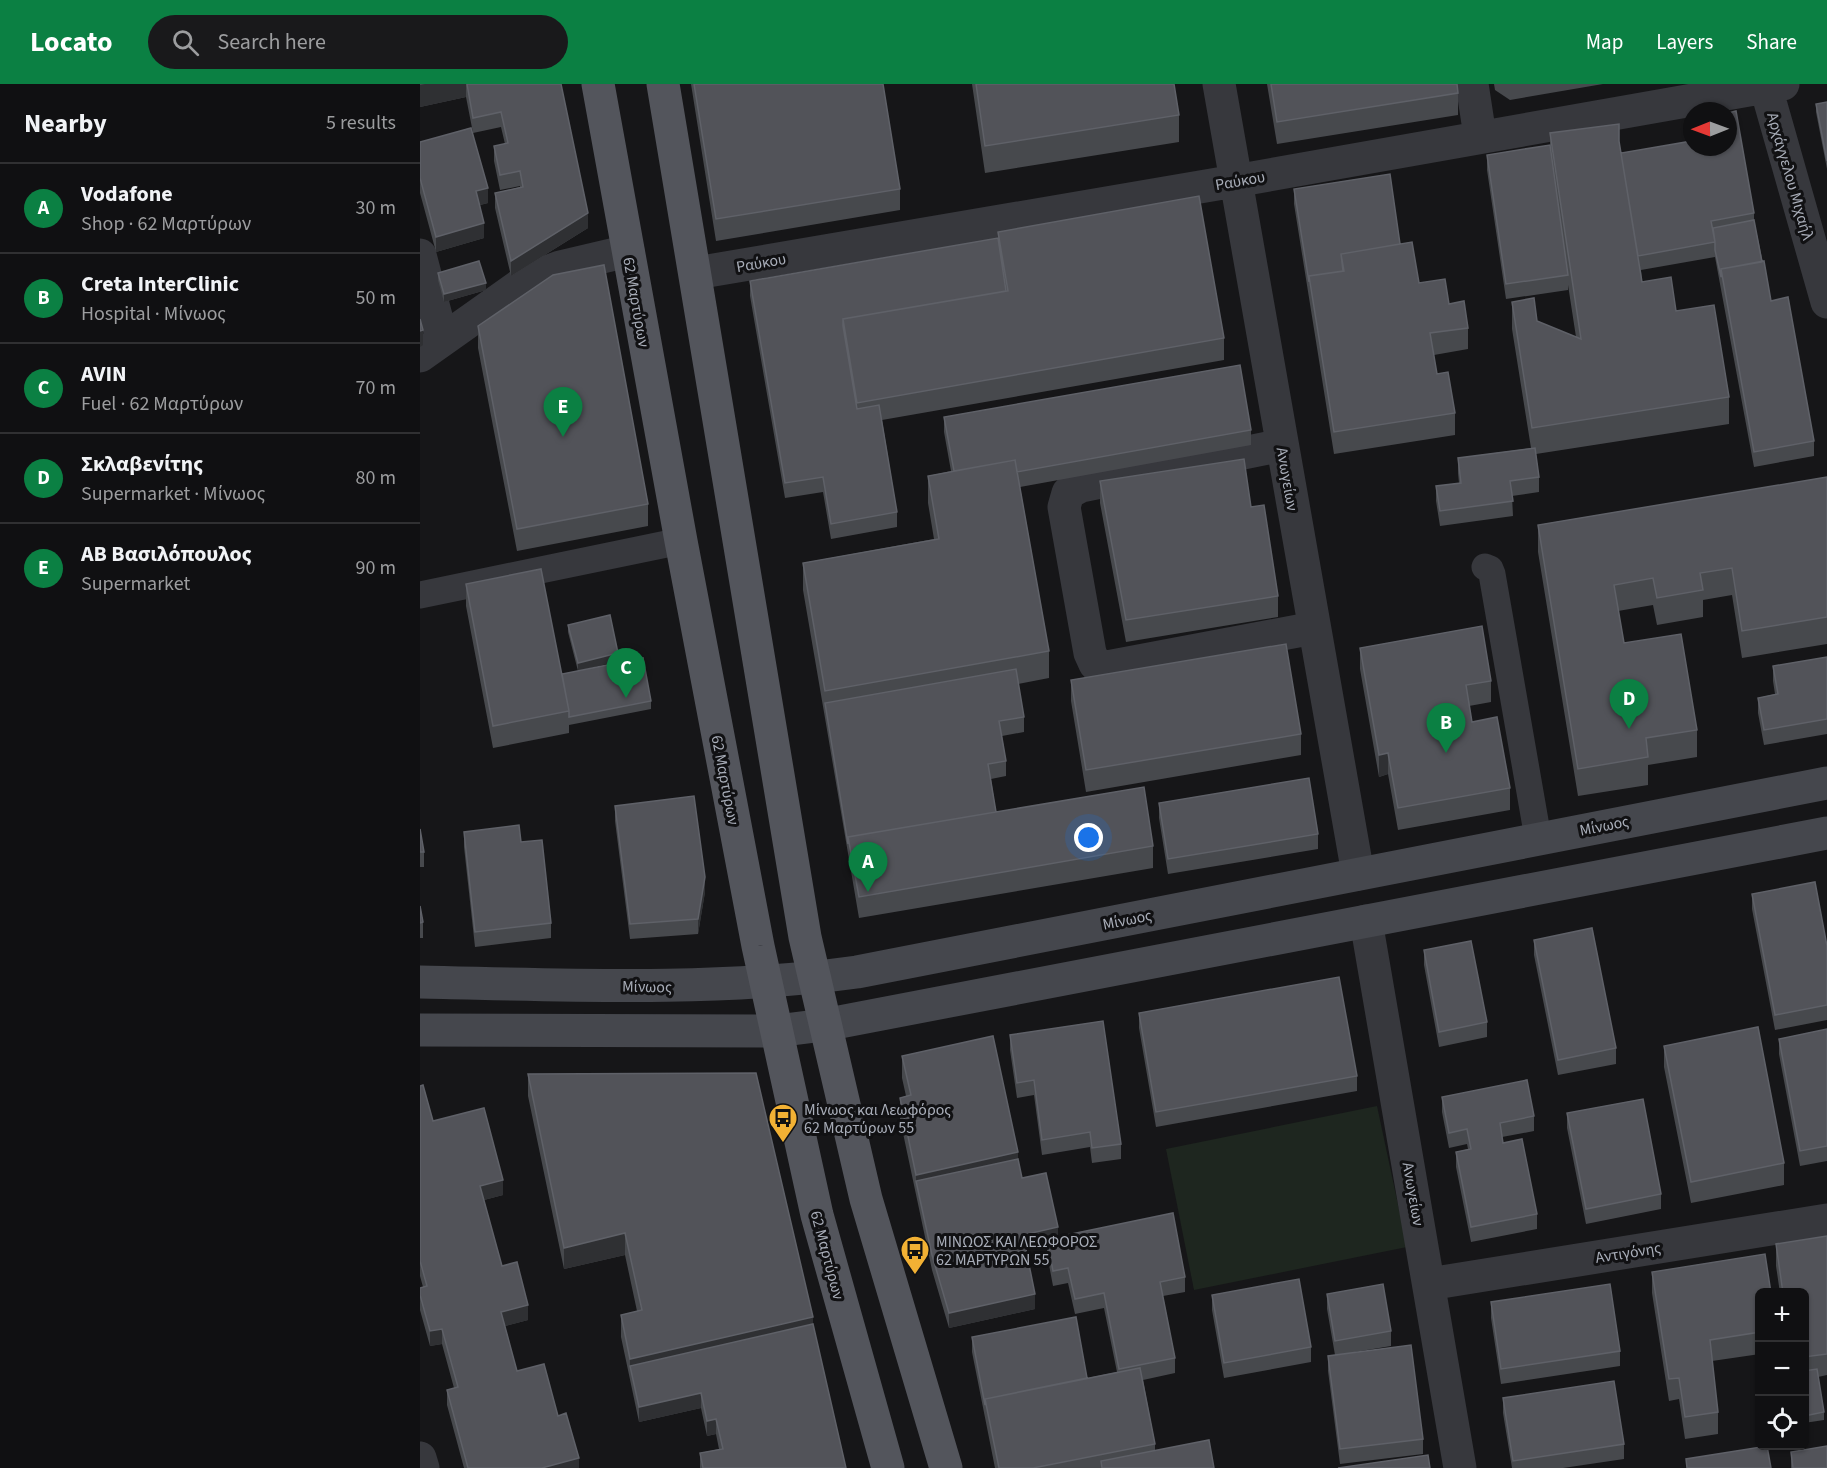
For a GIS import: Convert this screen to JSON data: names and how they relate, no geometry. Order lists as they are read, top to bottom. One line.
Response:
{"streets":{"main road":["62 Μαρτύρων","Μίνωος"],"street":["Αρχάγγελου Μιχαήλ","Ραύκου","Ανωγείων","Αντιγόνης"]},"crossings":[["Αρχάγγελου Μιχαήλ","Ραύκου"],["Ραύκου","Ανωγείων"],["62 Μαρτύρων","Μίνωος"],["Ανωγείων","Μίνωος"],["Ανωγείων","Αντιγόνης"]],"places":{"bus stop":["Μίνωος και Λεωφόρος 62 Μαρτύρων 55","ΜΙΝΩΟΣ ΚΑΙ ΛΕΩΦΟΡΟΣ 62 ΜΑΡΤΥΡΩΝ 55"]},"north":"left","page":{"header":"Locato","search":"Search here","nav":["Map","Layers","Share"],"heading":["Nearby","5 results"],"list":[{"mark":"A","name":"Vodafone","note":"Shop · 62 Μαρτύρων","value":"30 m"},{"mark":"B","name":"Creta InterClinic","note":"Hospital · Μίνωος","value":"50 m"},{"mark":"C","name":"AVIN","note":"Fuel · 62 Μαρτύρων","value":"70 m"},{"mark":"D","name":"Σκλαβενίτης","note":"Supermarket · Μίνωος","value":"80 m"},{"mark":"E","name":"ΑΒ Βασιλόπουλος","note":"Supermarket","value":"90 m"}],"pins":["E","C","D","B","A"],"map_buttons":["+","−"]}}
